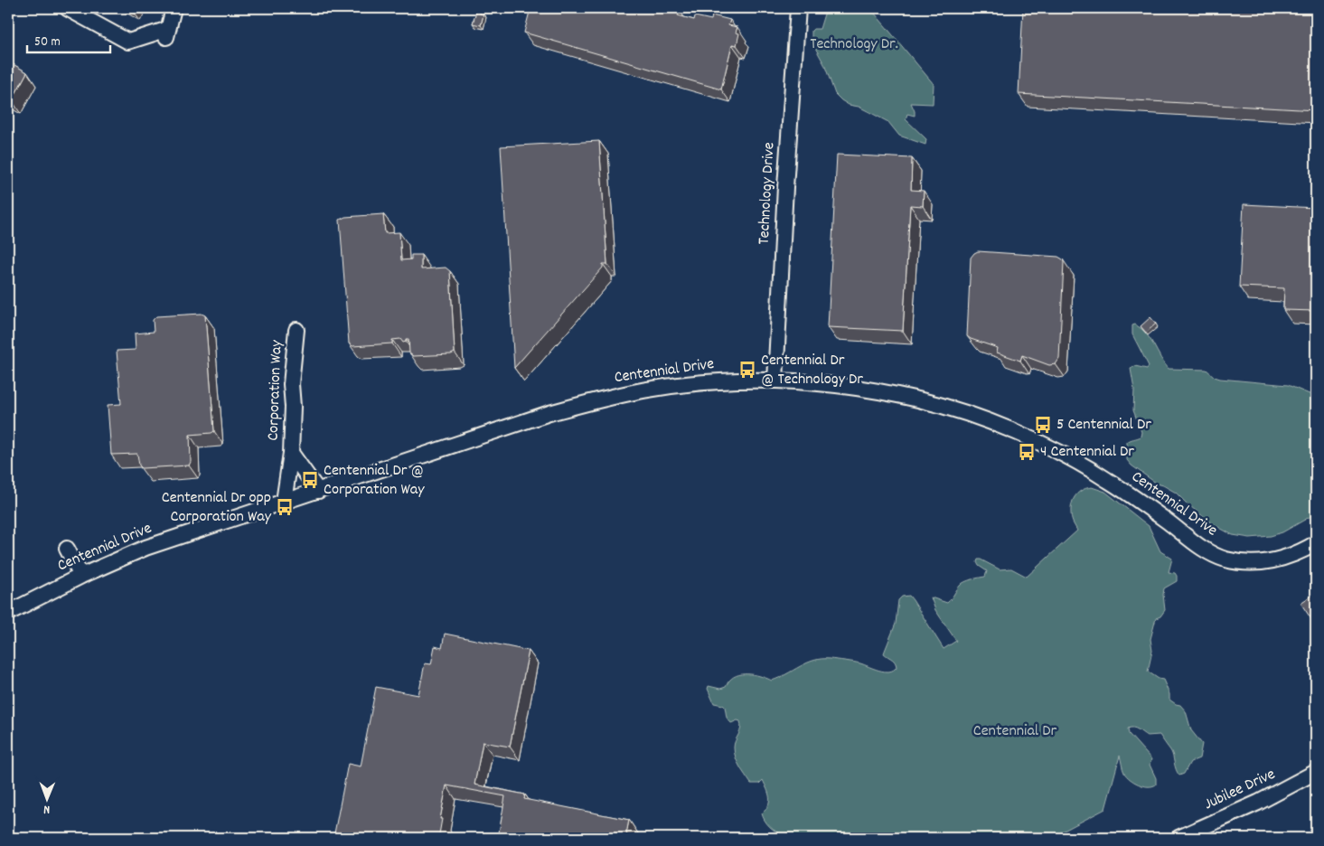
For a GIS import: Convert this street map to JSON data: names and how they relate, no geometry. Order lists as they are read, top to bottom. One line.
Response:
{"streets":{"street":["Technology Drive","Centennial Drive","Corporation Way","Jubilee Drive"]},"crossings":[["Technology Drive","Centennial Drive"],["Centennial Drive","Corporation Way"]],"parks":["Technology Dr.","Centennial Dr"],"places":{"bus stop":["Centennial Dr @ Technology Dr","5 Centennial Dr","4 Centennial Dr","Centennial Dr @ Corporation Way","Centennial Dr opp Corporation Way"]},"scale_bar":"50 m","north":"bottom"}
